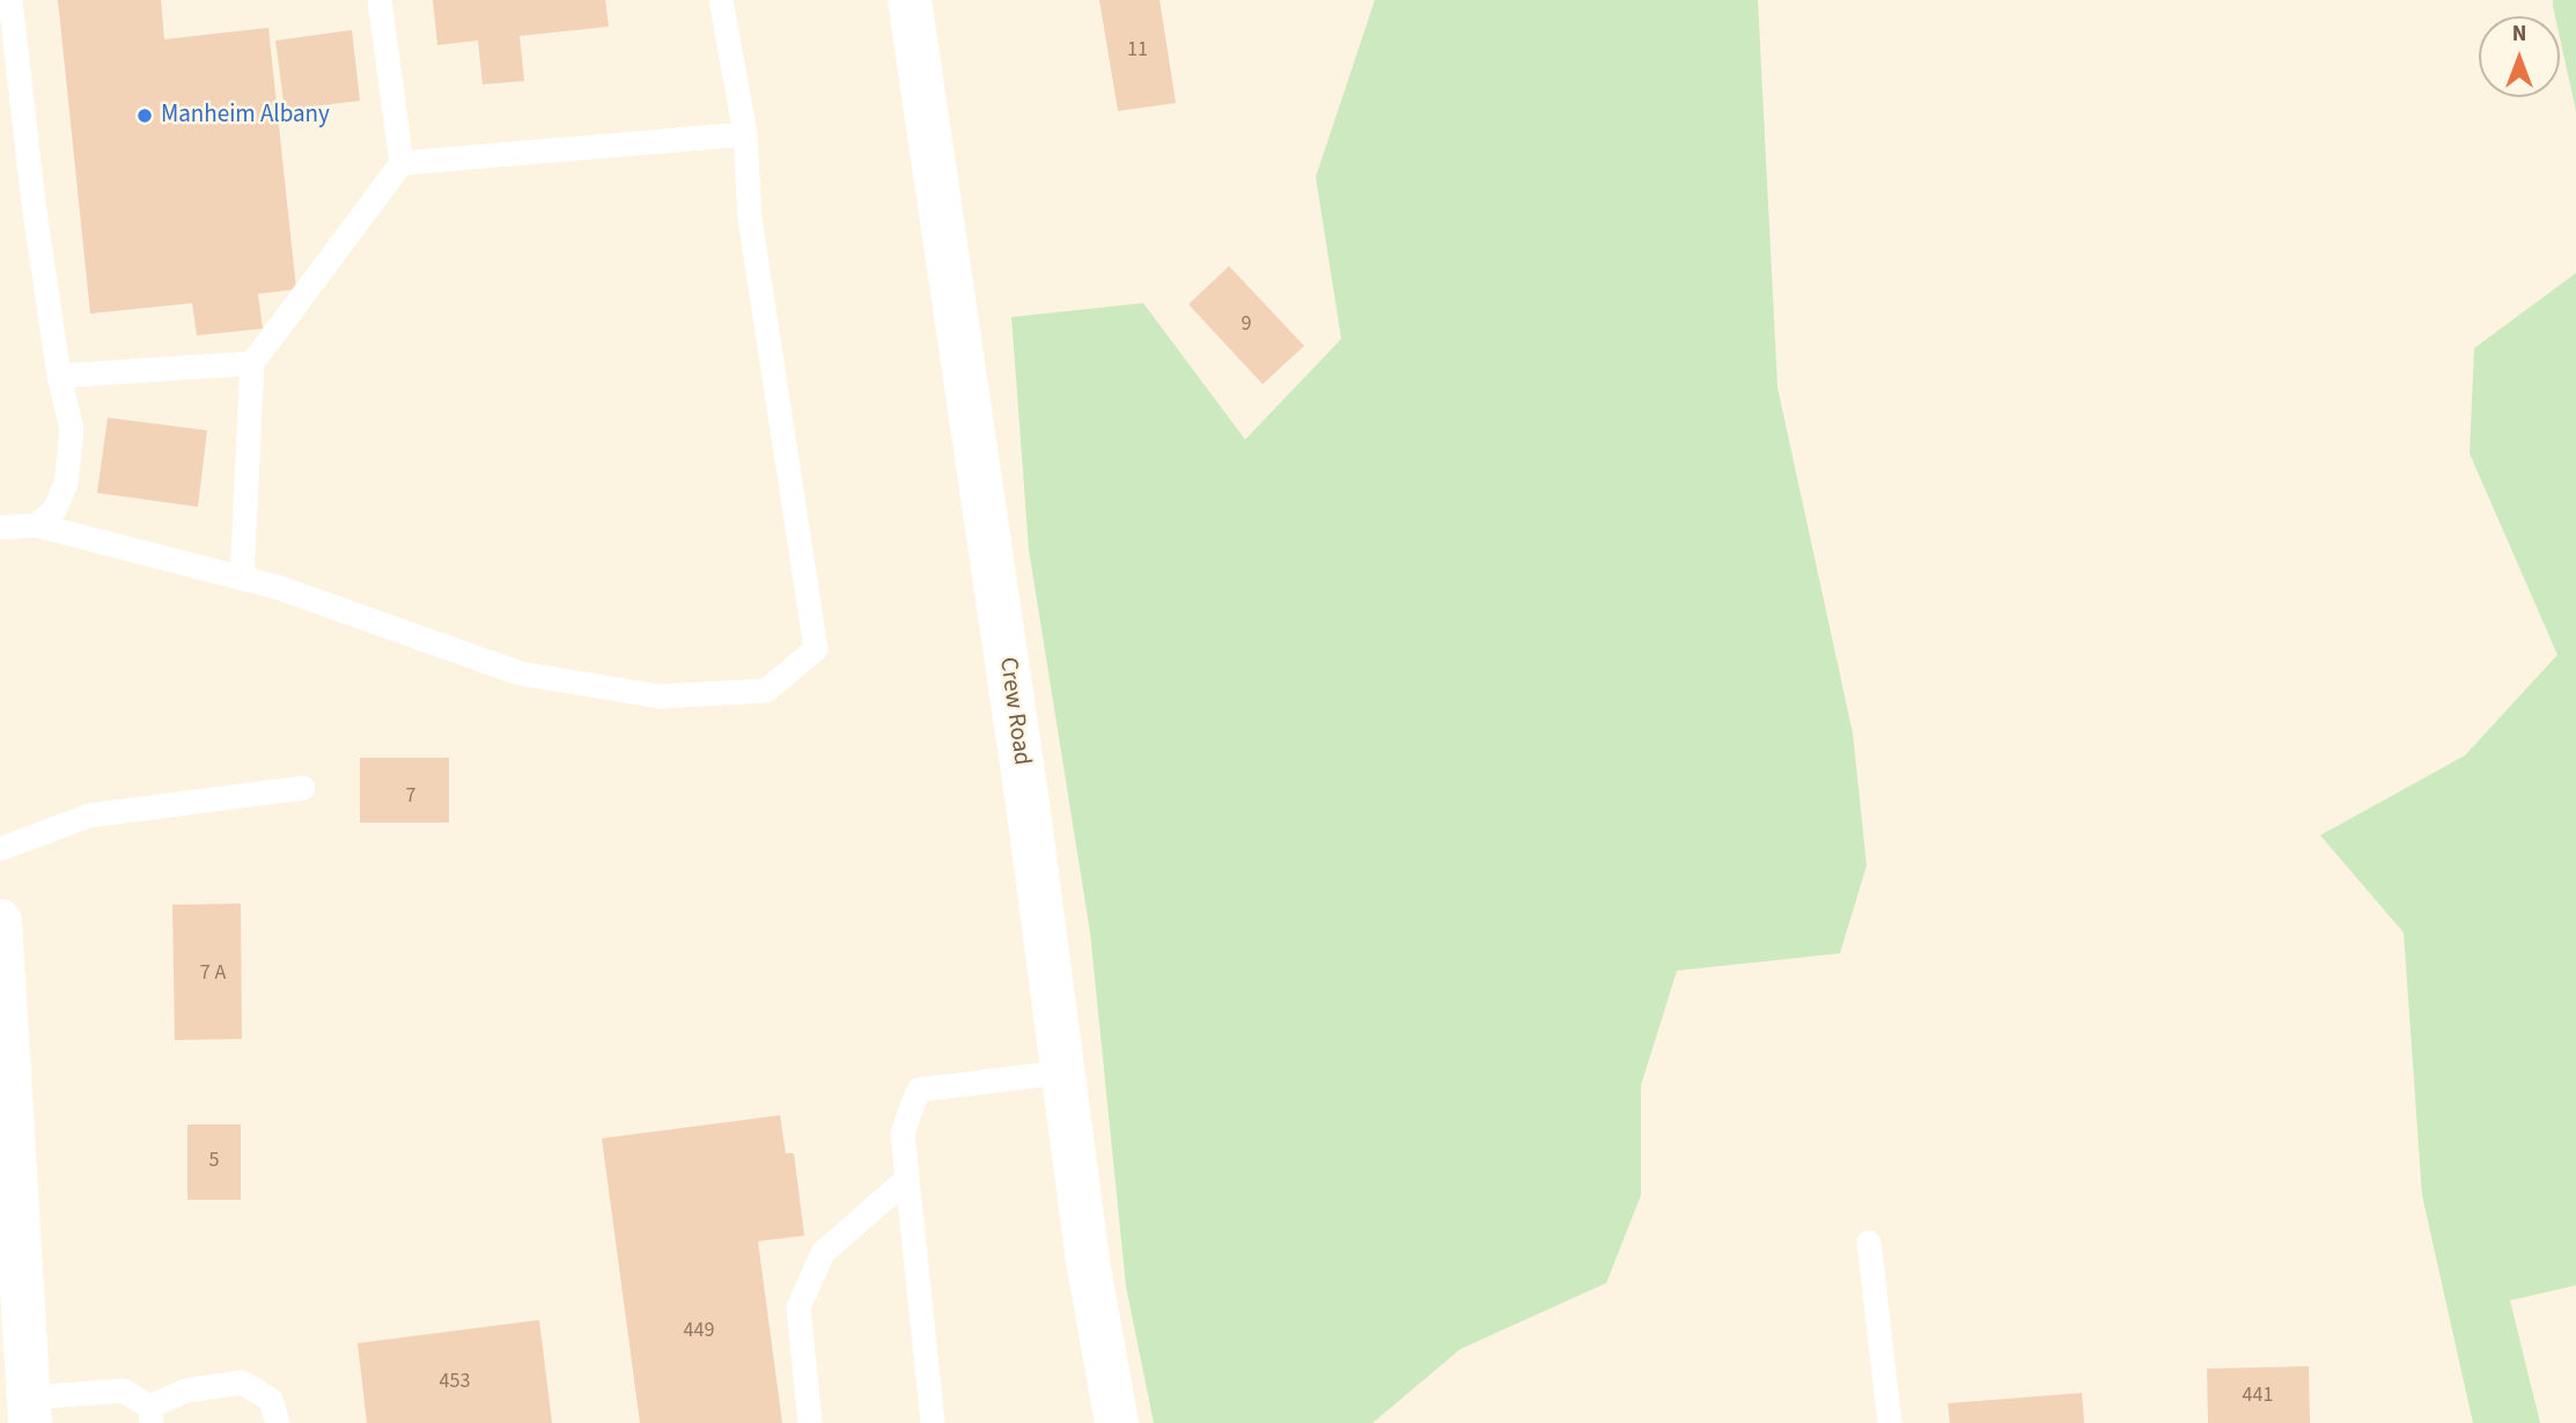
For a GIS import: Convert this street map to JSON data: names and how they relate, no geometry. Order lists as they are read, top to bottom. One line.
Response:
{"streets":{"street":["Crew Road"]},"places":["Manheim Albany"],"house_numbers":["11","9","7","7 A","5","449","453","441"],"north":"top"}
